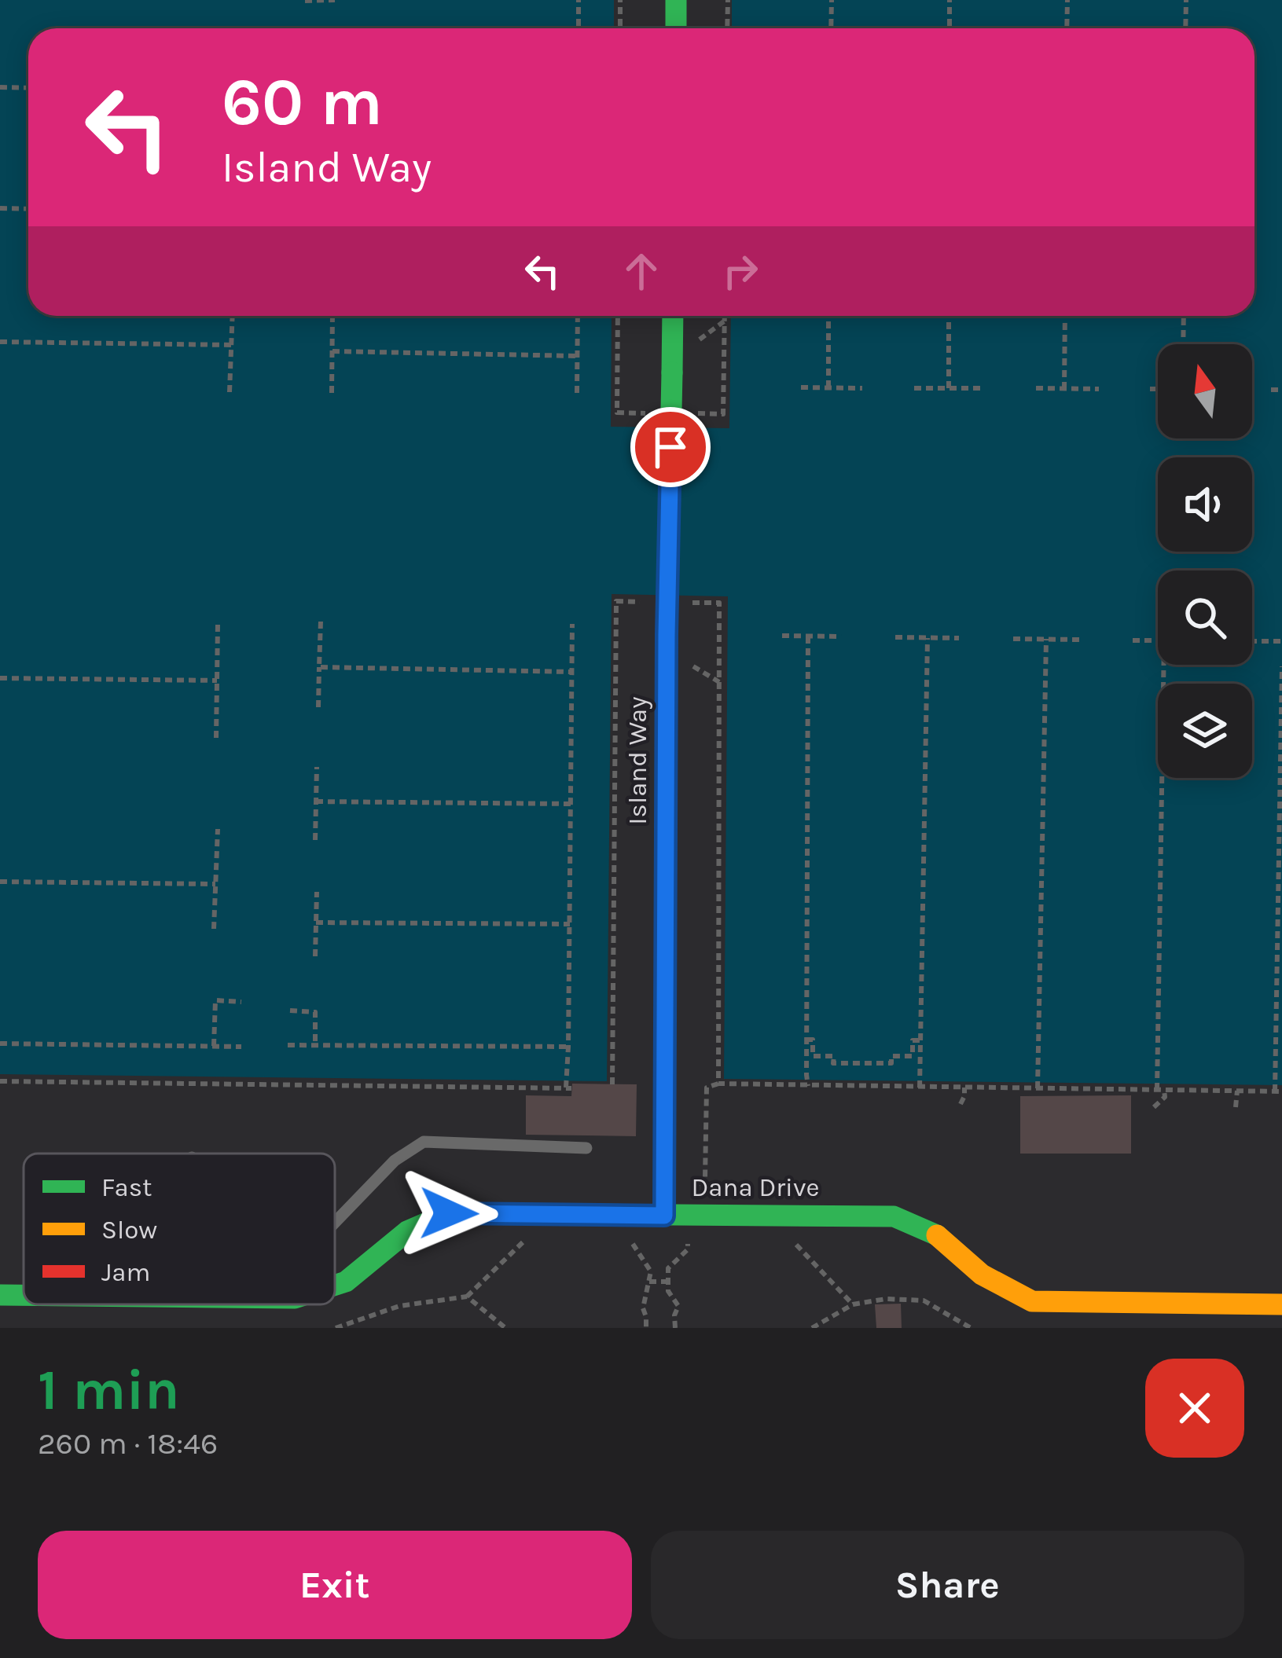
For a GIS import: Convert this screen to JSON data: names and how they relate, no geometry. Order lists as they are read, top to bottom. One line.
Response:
{"streets":{"street":["Island Way","Dana Drive"]},"crossings":[["Island Way","Dana Drive"]],"legend":["Fast","Slow","Jam"],"north":"top","page":{"turn":["60 m","Island Way"],"heading":["1 min","260 m · 18:46"],"buttons":["Exit","Share"]}}
